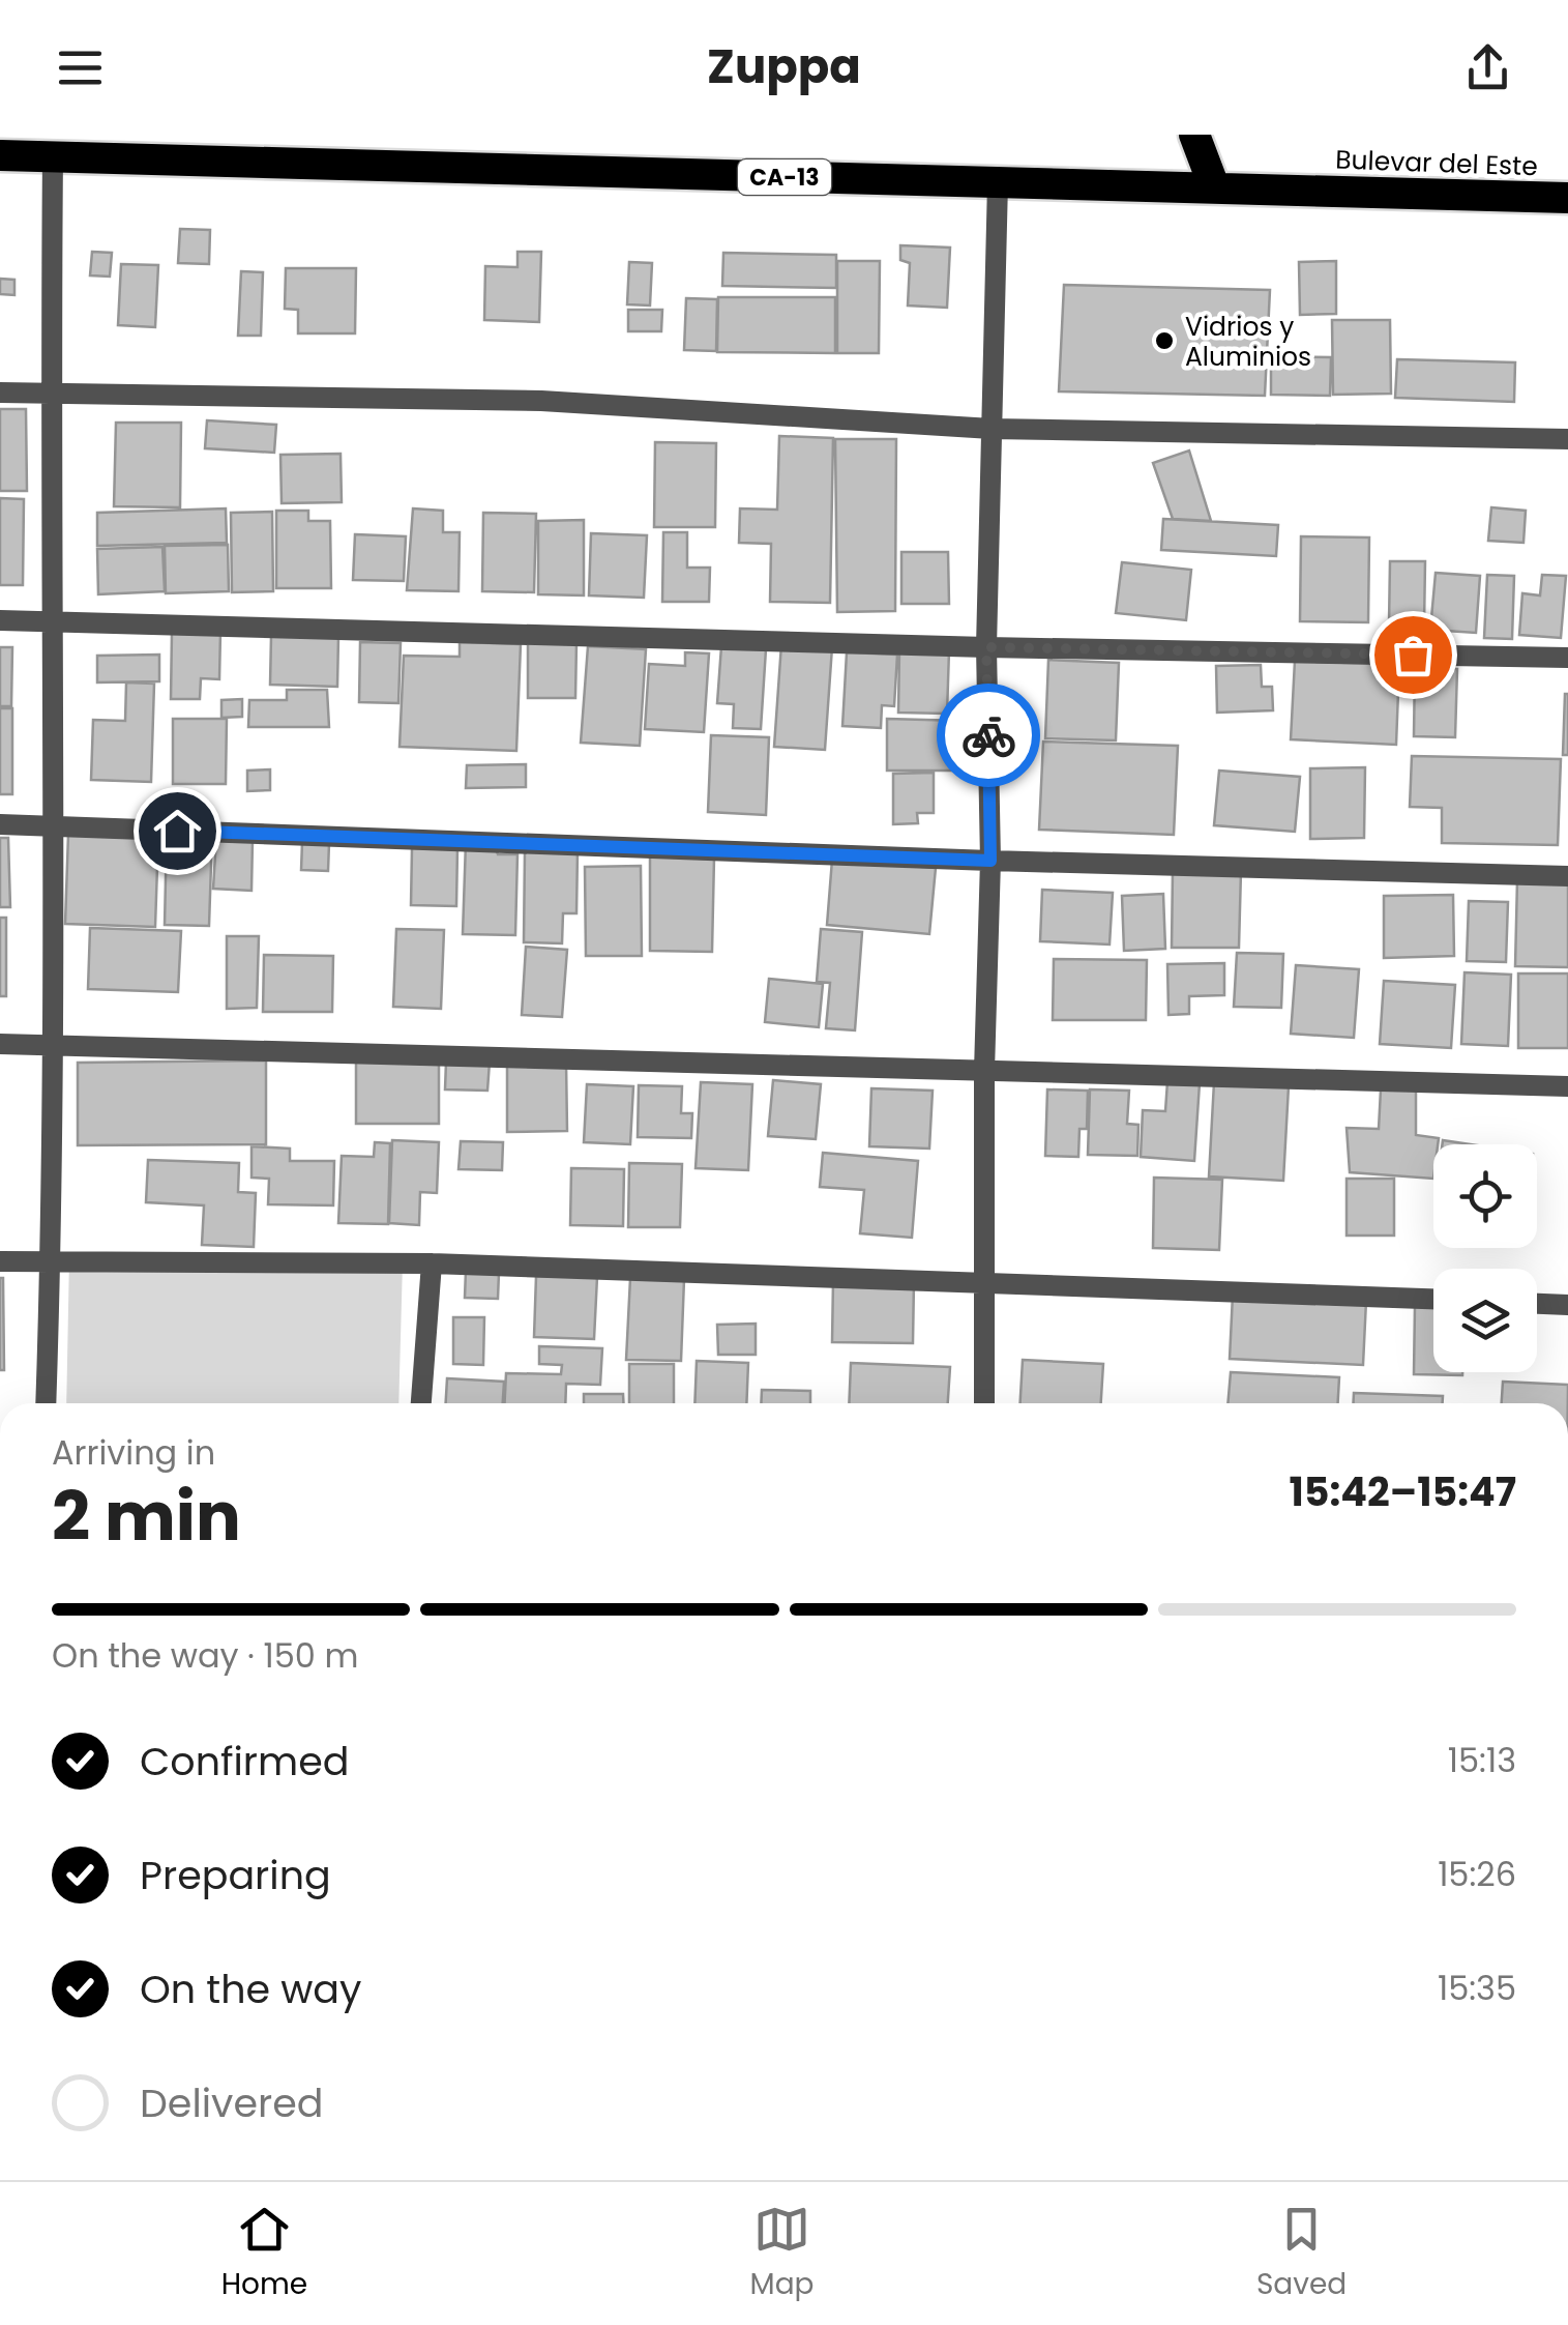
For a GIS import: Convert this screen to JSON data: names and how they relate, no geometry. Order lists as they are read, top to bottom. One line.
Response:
{"streets":{"highway":["Bulevar del Este","CA-13"]},"places":["Vidrios y Aluminios"],"page":{"header":"Zuppa","heading":["2 min","Arriving in","15:42–15:47"],"bar":"On the way · 150 m","list":[["Confirmed","15:13"],["Preparing","15:26"],["On the way","15:35"],"Delivered"],"tabs":["Home","Map","Saved"]}}
